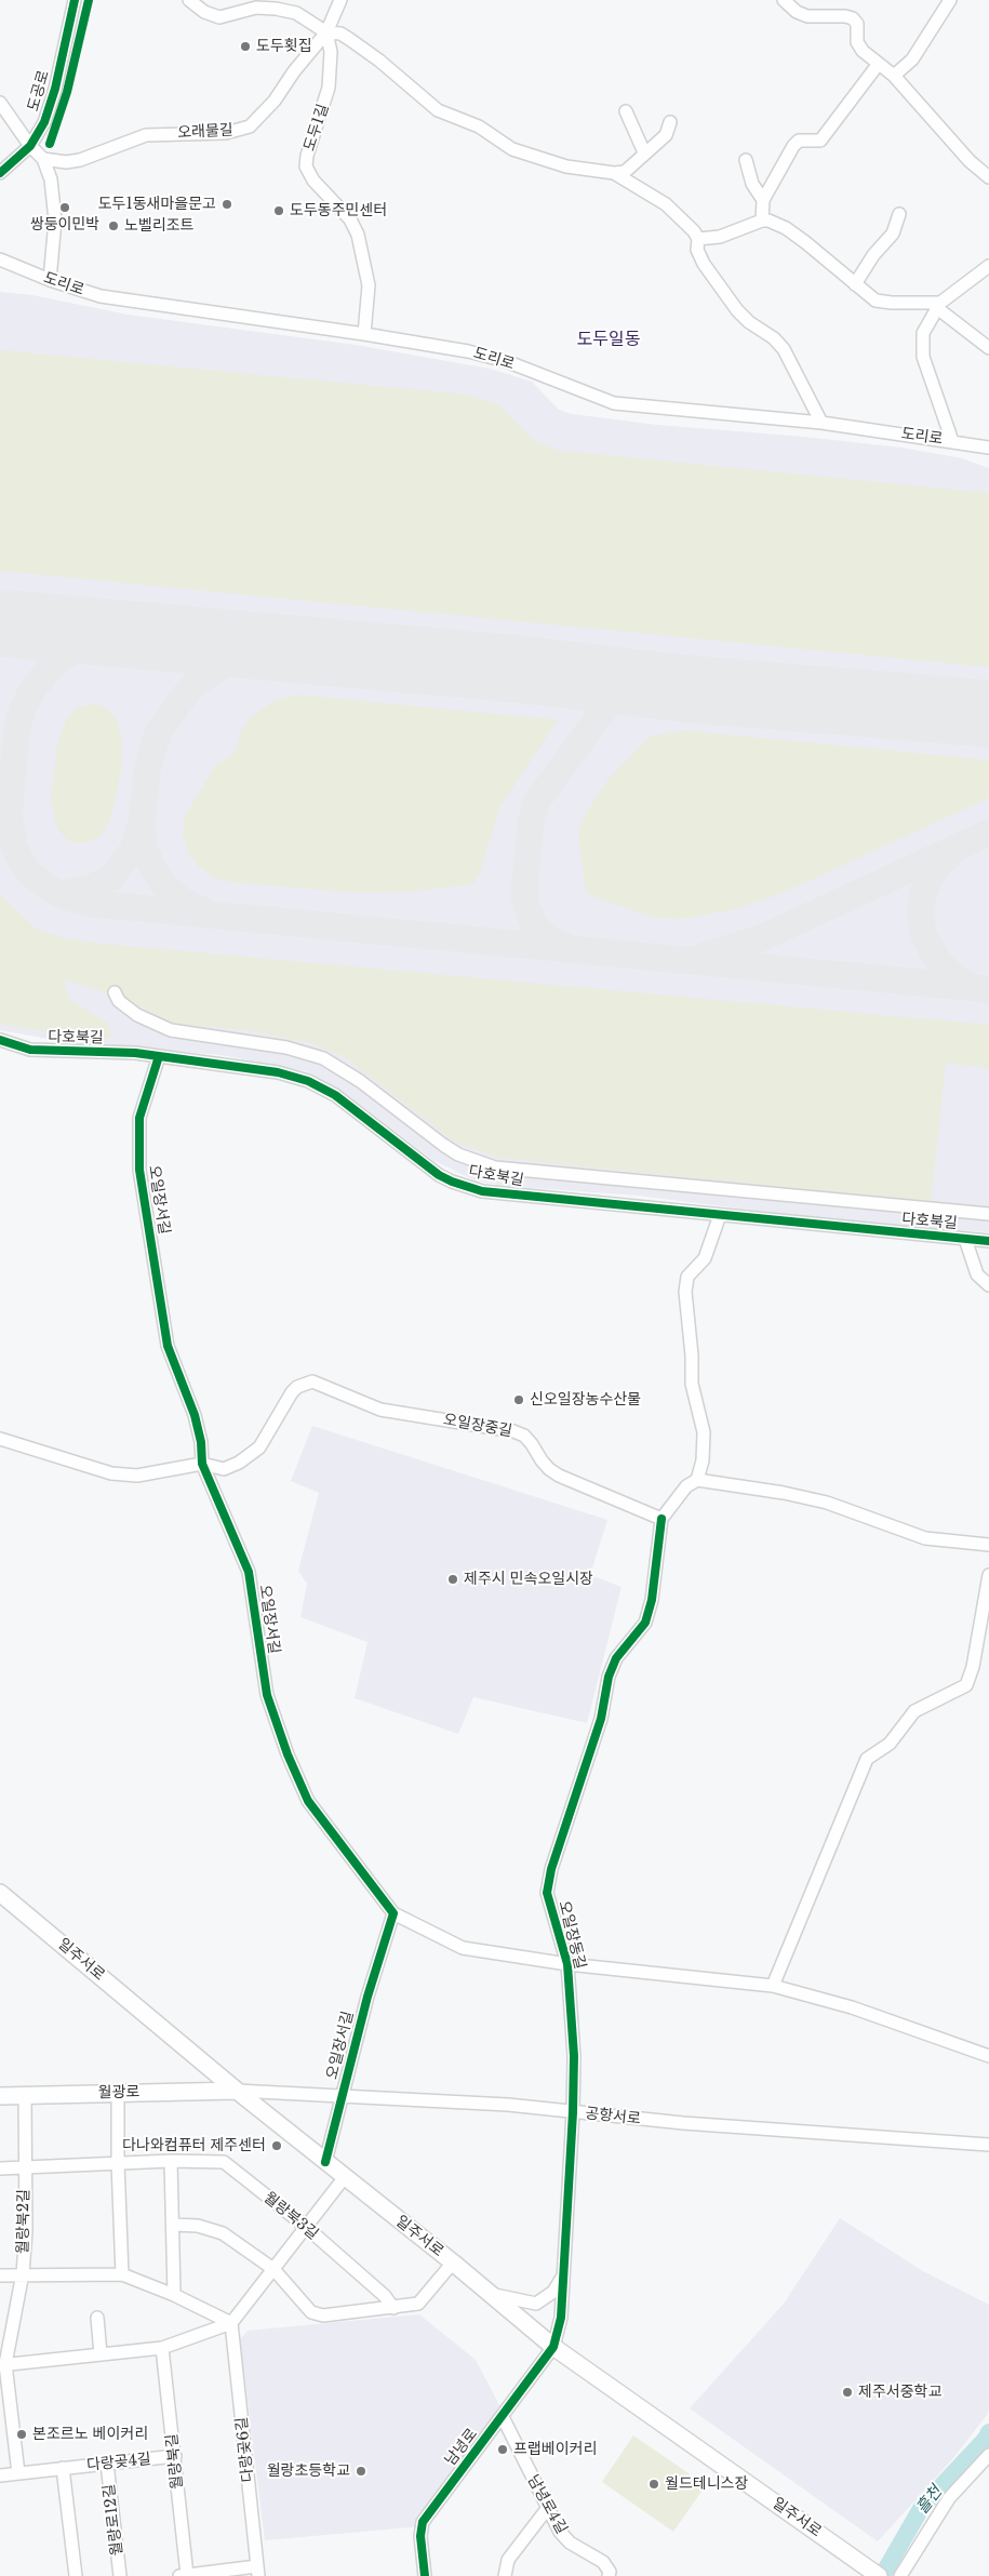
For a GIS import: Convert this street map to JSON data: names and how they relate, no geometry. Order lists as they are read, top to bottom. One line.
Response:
{"streets":{"main road":["일주서로","월광로"],"street":["도공로","도두1길","오래물길","도리로","다호북길","오일장서길","오일장중길","오일장동길","공항서로","월랑북3길","월랑북2길","남녕로","다랑곶6길","월랑북길","다랑곶4길","남녕로4길","월랑로12길"]},"crossings":[["도두1길","오래물길"],["도두1길","도리로"],["다호북길","오일장서길"],["오일장서길","오일장중길"],["오일장서길","일주서로"],["오일장서길","공항서로"],["오일장중길","오일장동길"],["오일장동길","일주서로"],["오일장동길","공항서로"],["오일장동길","남녕로"],["일주서로","월광로"],["일주서로","공항서로"],["일주서로","남녕로"],["월광로","공항서로"],["월광로","월랑북2길"],["월랑북3길","월랑북2길"],["남녕로","남녕로4길"],["월랑북길","다랑곶4길"],["다랑곶4길","월랑로12길"]],"districts":["도두일동"],"water":["흘천"],"places":["도두횟집","도두1동새마을문고","쌍둥이민박","도두동주민센터","노벨리조트","신오일장농수산물","제주시 민속오일시장","다나와컴퓨터 제주센터","제주서중학교","본조르노 베이커리","프랩베이커리","월랑초등학교","월드테니스장"]}
